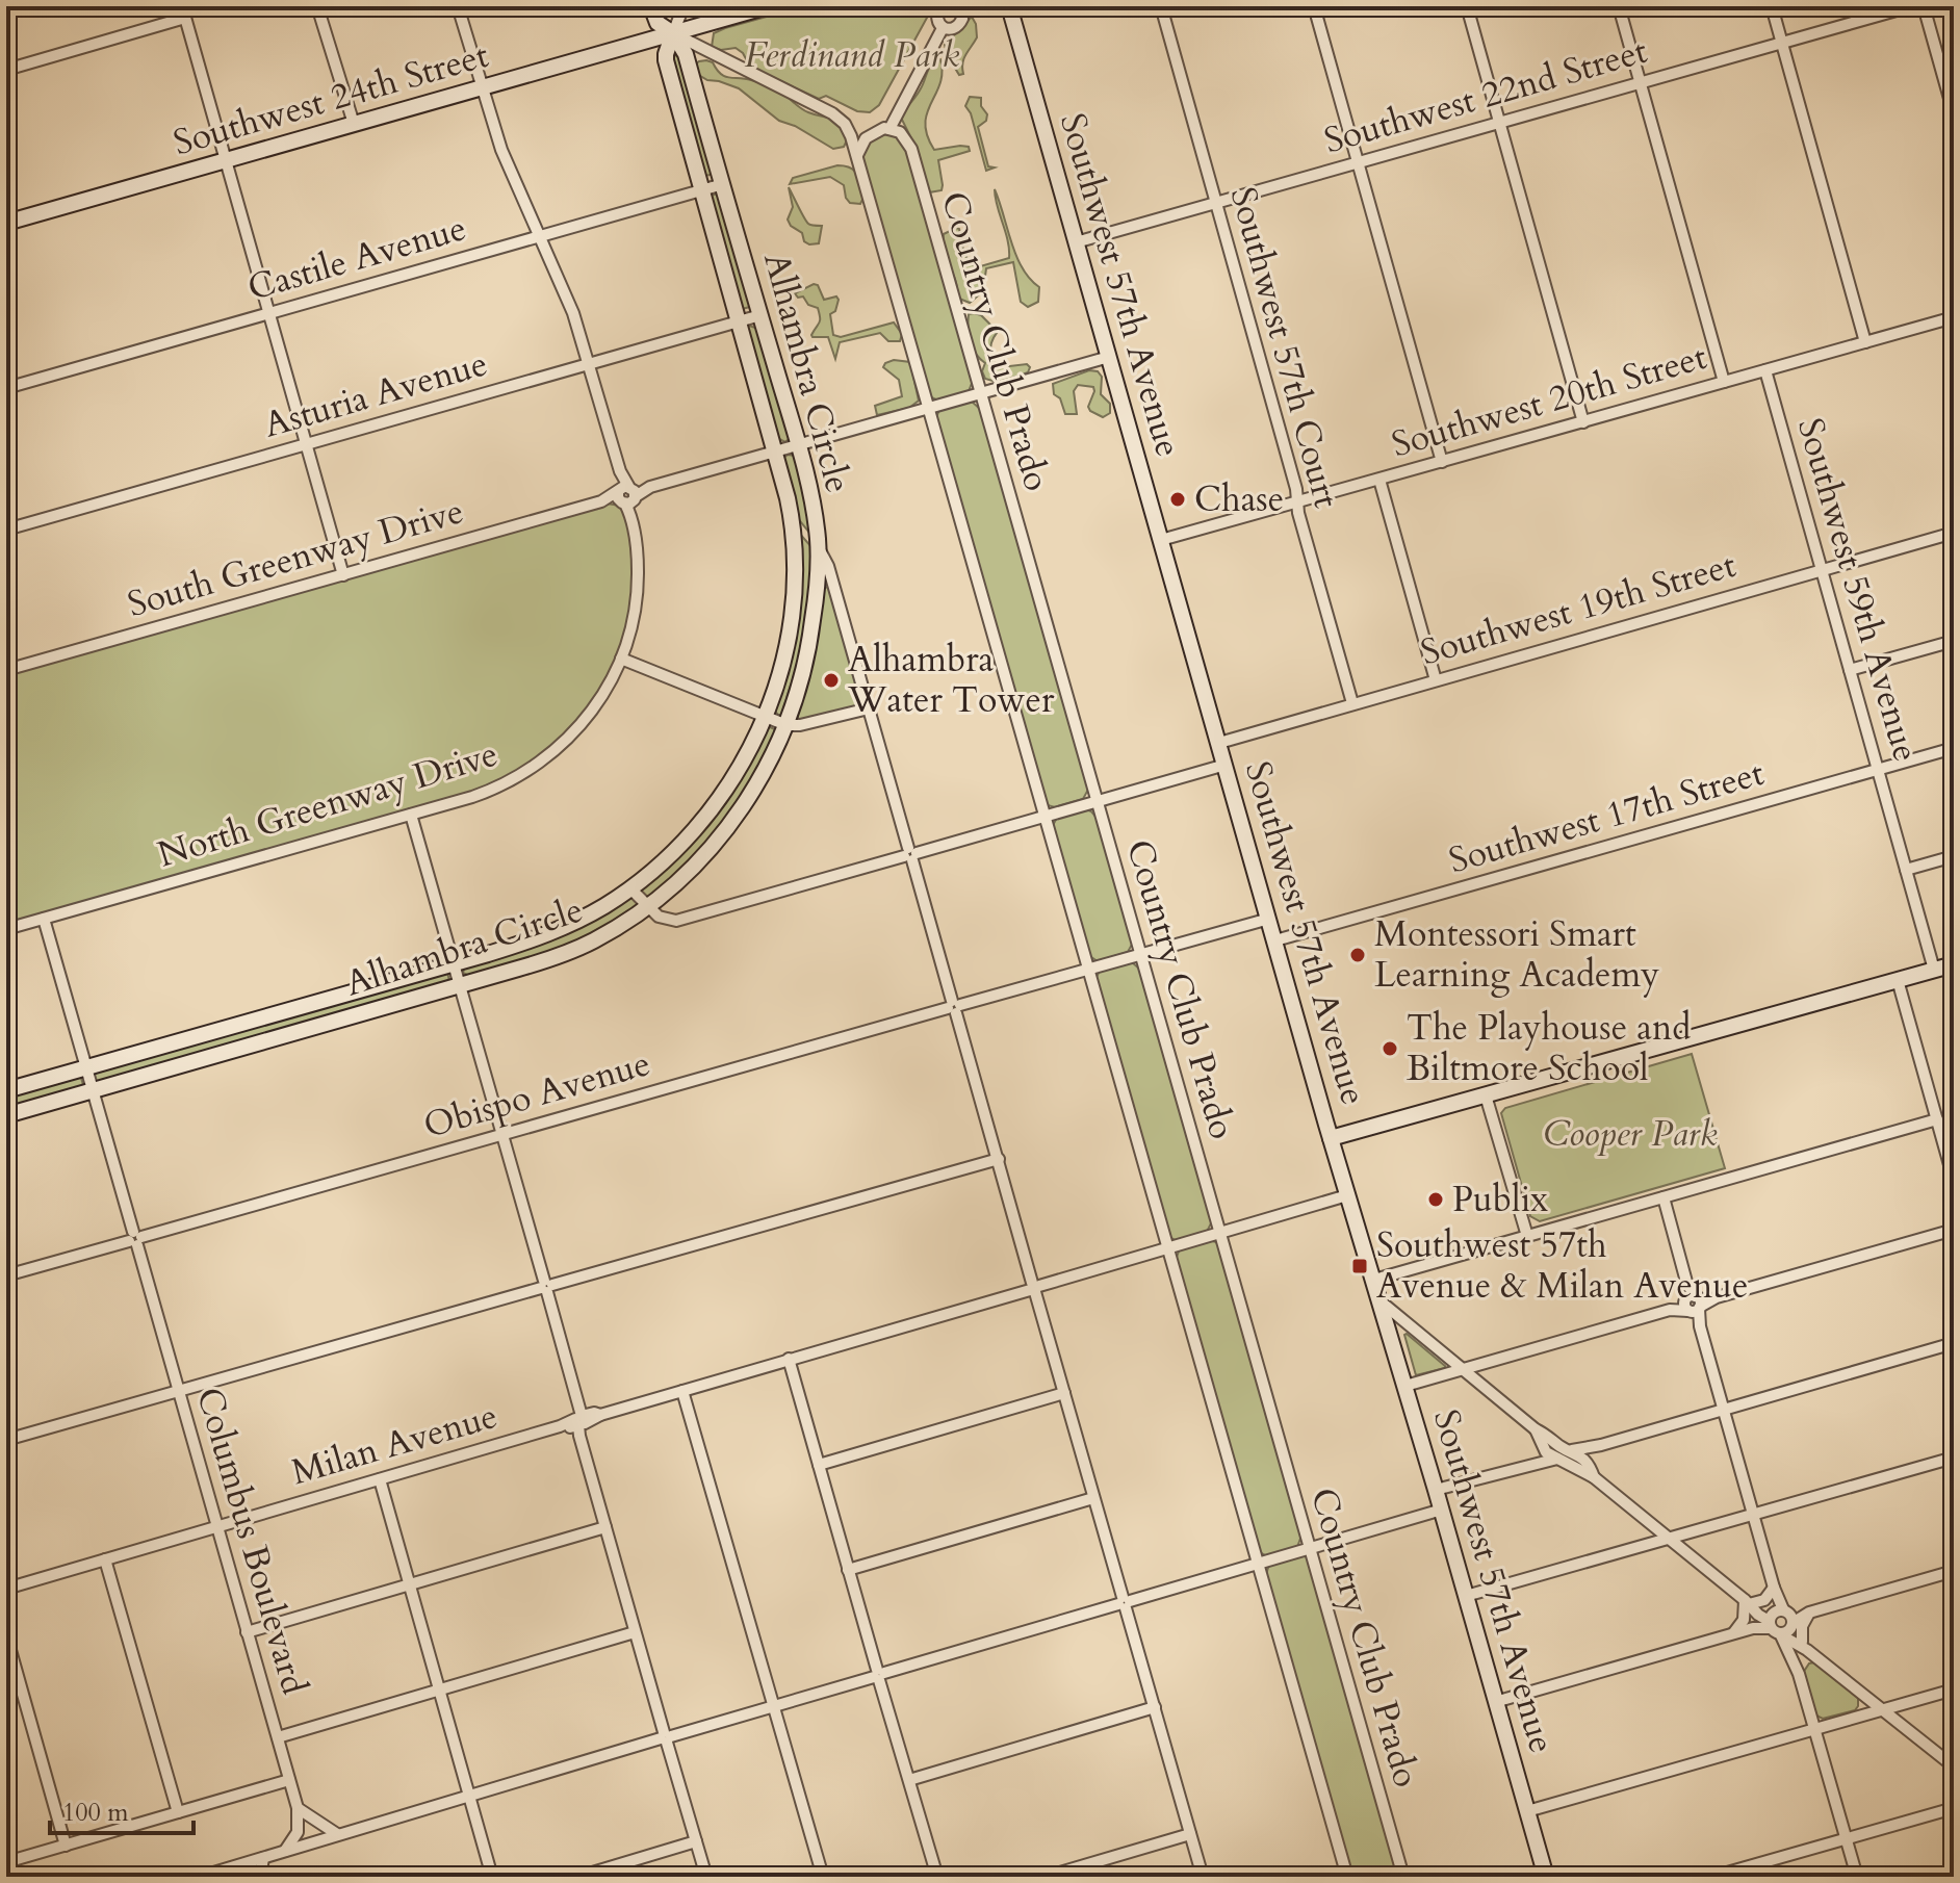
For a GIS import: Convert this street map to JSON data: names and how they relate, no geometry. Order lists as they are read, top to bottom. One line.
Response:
{"streets":{"street":["Southwest 22nd Street","Southwest 24th Street","Castile Avenue","Southwest 57th Avenue","Country Club Prado","Southwest 57th Court","Alhambra Circle","Asturia Avenue","Southwest 20th Street","South Greenway Drive","Southwest 59th Avenue","Southwest 19th Street","North Greenway Drive","Southwest 17th Street","Obispo Avenue","Milan Avenue","Columbus Boulevard"]},"crossings":[["Southwest 22nd Street","Southwest 57th Avenue"],["Southwest 22nd Street","Southwest 57th Court"],["Southwest 24th Street","Alhambra Circle"],["Southwest 24th Street","North Greenway Drive"],["Castile Avenue","Alhambra Circle"],["Castile Avenue","North Greenway Drive"],["Southwest 57th Avenue","Southwest 20th Street"],["Southwest 57th Avenue","Southwest 19th Street"],["Southwest 57th Avenue","Southwest 17th Street"],["Southwest 57th Avenue","Obispo Avenue"],["Southwest 57th Avenue","Milan Avenue"],["Country Club Prado","Obispo Avenue"],["Country Club Prado","Milan Avenue"],["Southwest 57th Court","Southwest 20th Street"],["Southwest 57th Court","Southwest 19th Street"],["Alhambra Circle","Asturia Avenue"],["Alhambra Circle","Columbus Boulevard"],["Asturia Avenue","North Greenway Drive"],["Southwest 20th Street","Southwest 59th Avenue"],["South Greenway Drive","North Greenway Drive"],["Southwest 59th Avenue","Southwest 19th Street"],["Southwest 59th Avenue","Southwest 17th Street"],["North Greenway Drive","Columbus Boulevard"],["Obispo Avenue","Columbus Boulevard"],["Milan Avenue","Columbus Boulevard"]],"parks":["Ferdinand Park","Cooper Park"],"places":{"other":["Chase","Alhambra Water Tower","Montessori Smart Learning Academy","The Playhouse and Biltmore School","Publix"],"transit":["Southwest 57th Avenue & Milan Avenue"]},"scale_bar":"100 m"}
